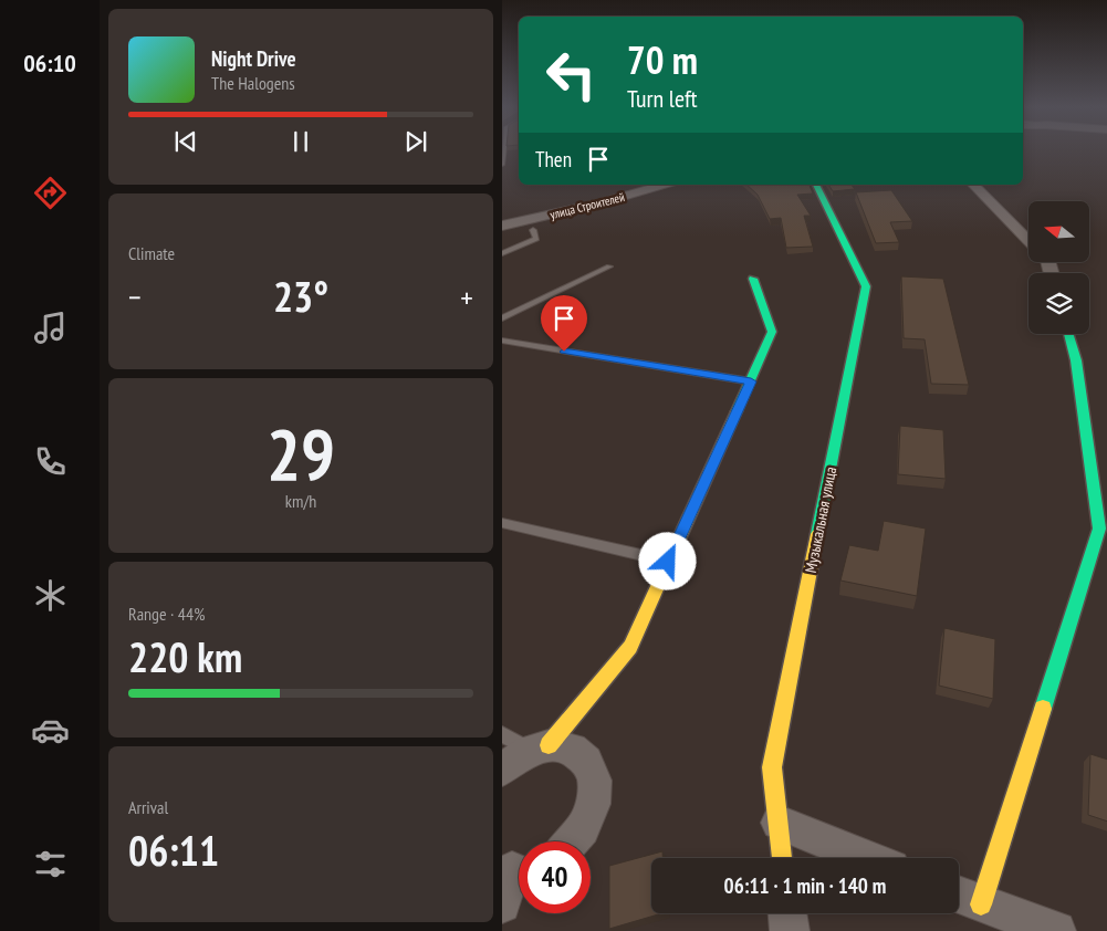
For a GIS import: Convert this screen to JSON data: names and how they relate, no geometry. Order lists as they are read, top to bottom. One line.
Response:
{"streets":{"street":["улица Строителей","Музыкальная улица"]},"north":"left","page":{"tabs":"06:10","turn":["70 m","Turn left"],"song":["Night Drive","The Halogens"],"then":"Then","tile":["Climate",["29","km/h"],["Range · 44%","220 km"],["Arrival","06:11"]],"heat":["−","23°","+"],"limit":"40","trip":"06:11 · 1 min · 140 m"}}
